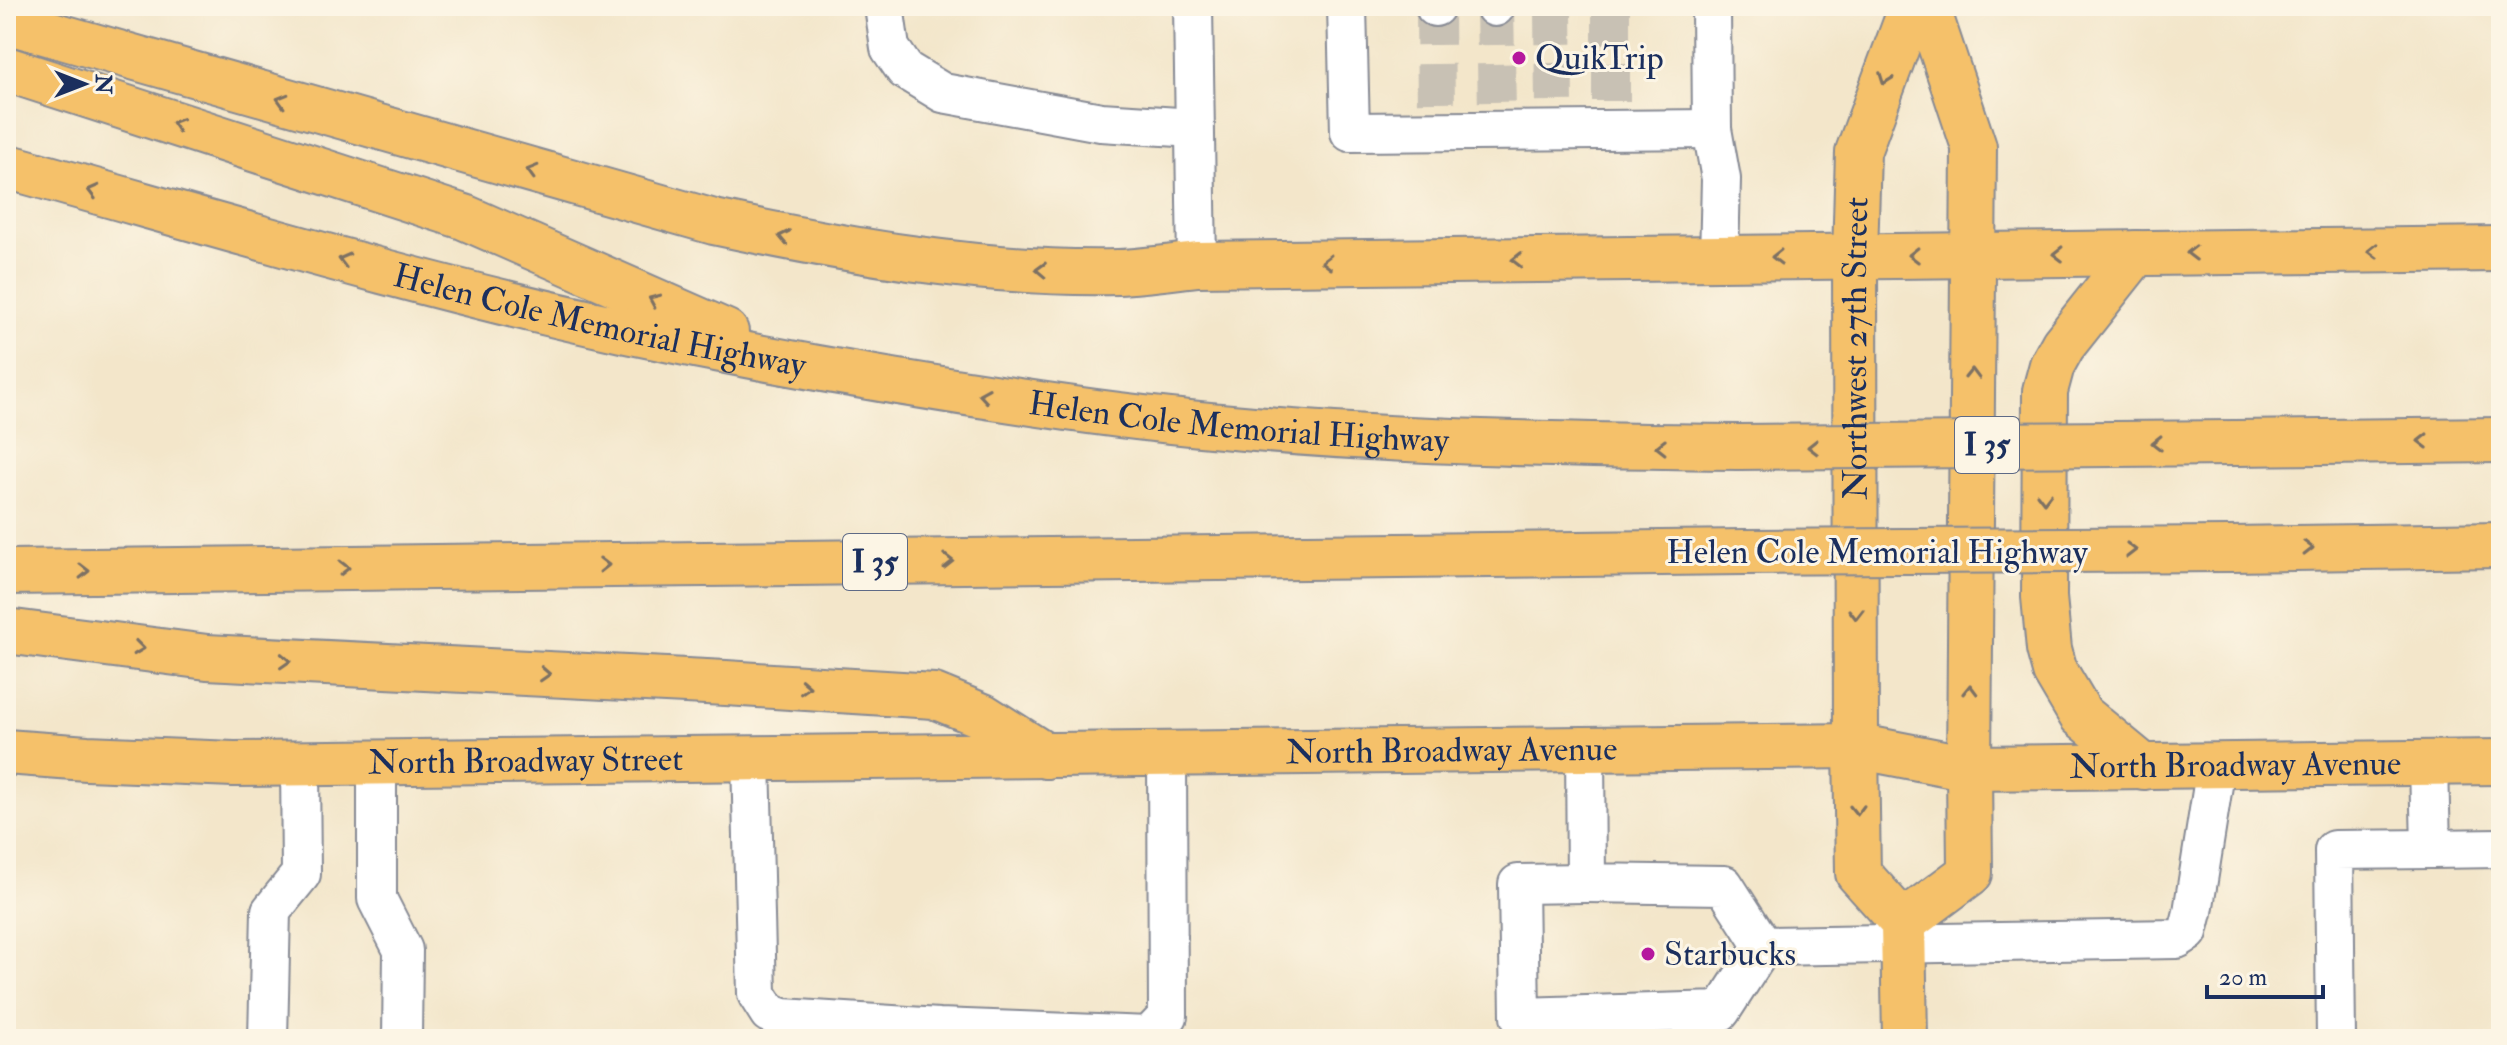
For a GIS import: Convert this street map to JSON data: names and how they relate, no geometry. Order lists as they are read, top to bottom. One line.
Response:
{"streets":{"main road":["Helen Cole Memorial Highway","Northwest 27th Street","I 35","North Broadway Avenue","North Broadway Street"]},"crossings":[["Northwest 27th Street","North Broadway Avenue"],["North Broadway Avenue","North Broadway Street"]],"places":["QuikTrip","Starbucks"],"scale_bar":"20 m","north":"right"}
